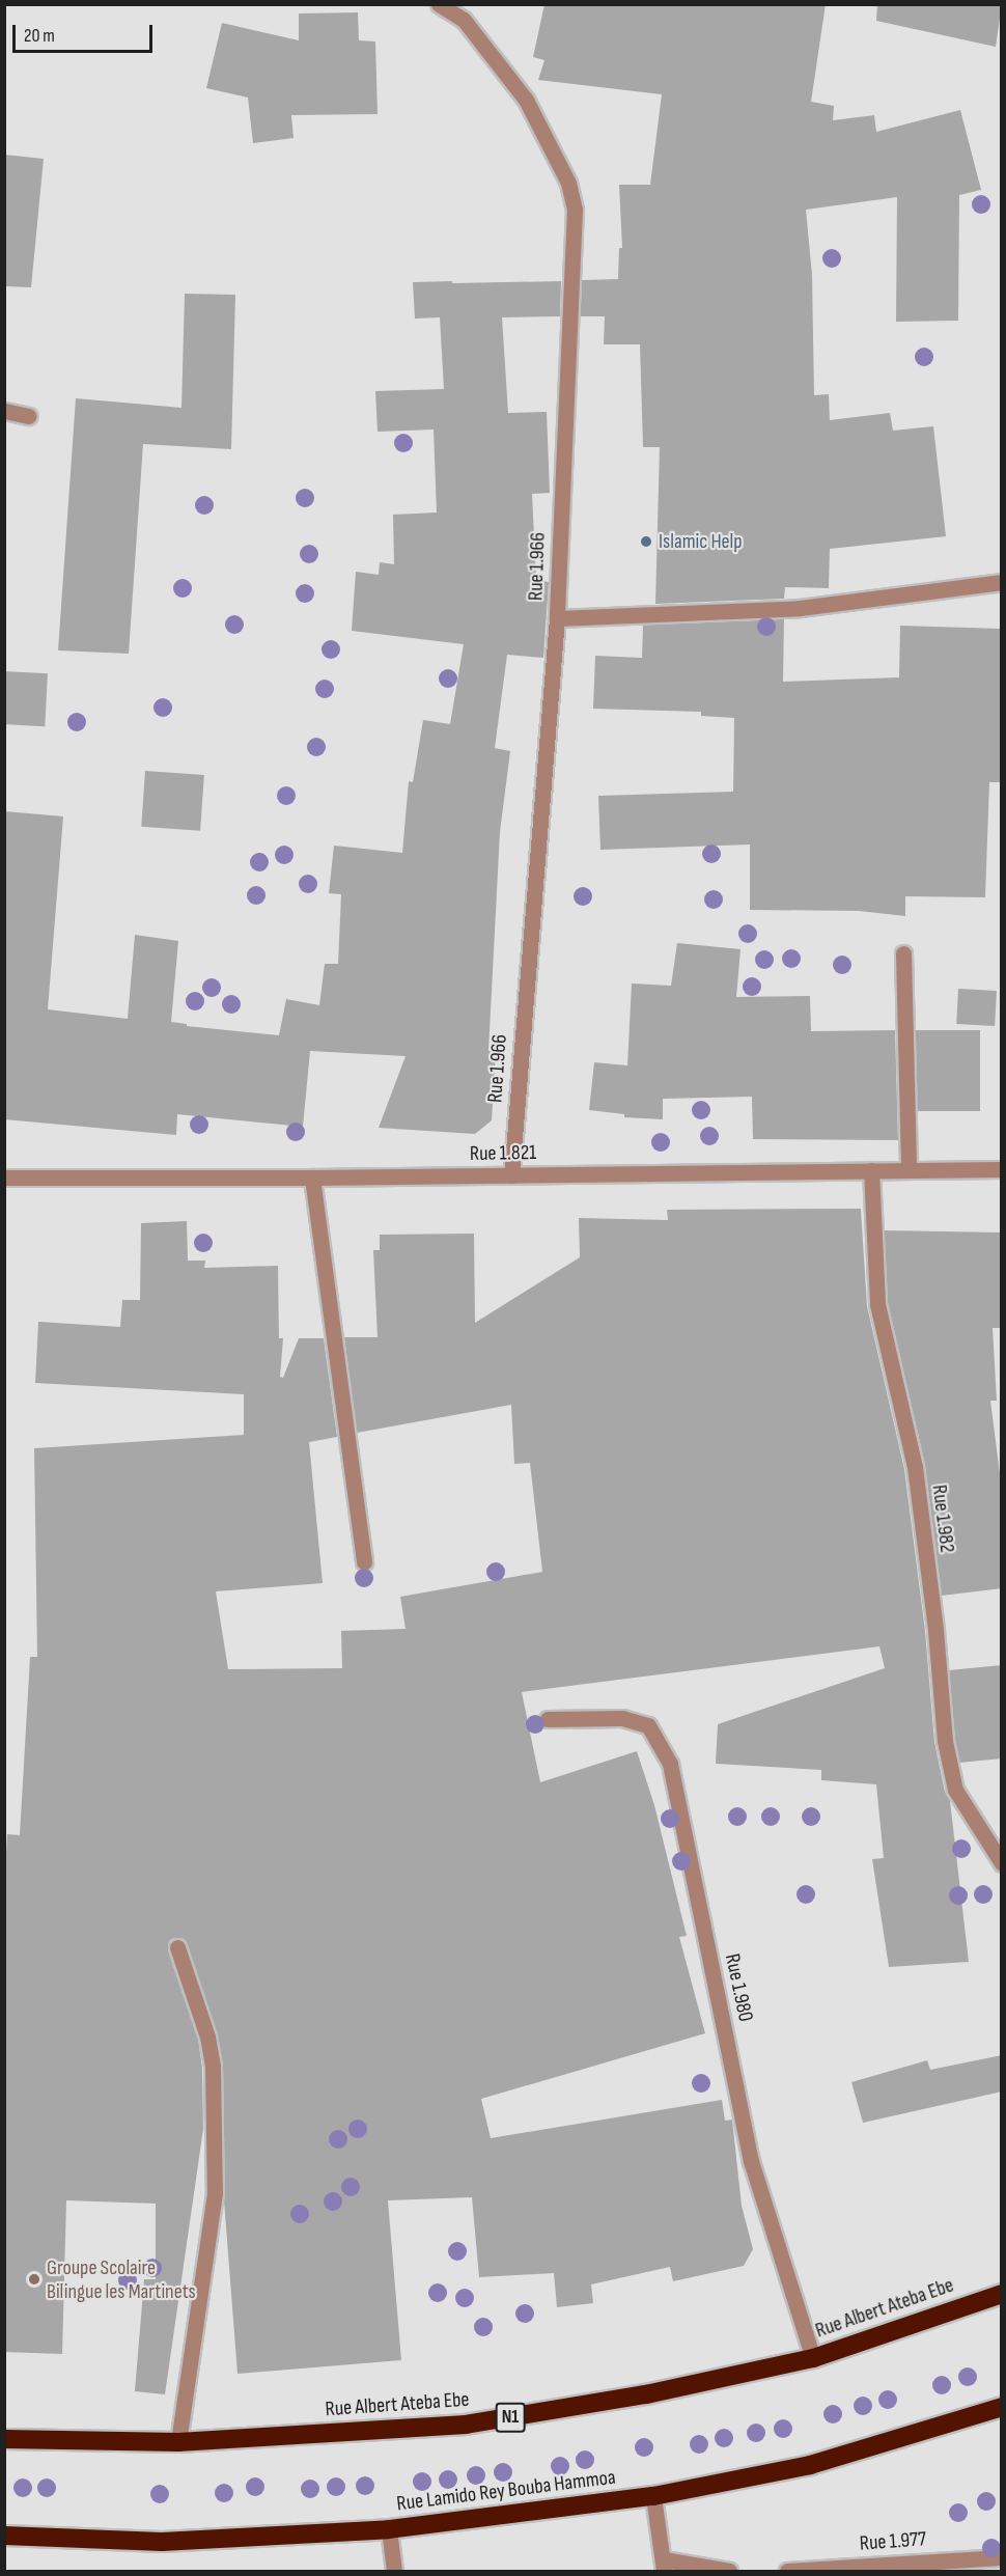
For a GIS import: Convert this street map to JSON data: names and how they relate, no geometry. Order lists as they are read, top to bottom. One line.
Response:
{"streets":{"highway":["Rue Albert Ateba Ebe","N1","Rue Lamido Rey Bouba Hammoa"],"street":["Rue 1.966","Rue 1.821","Rue 1.982","Rue 1.980","Rue 1.977"]},"crossings":[["Rue 1.966","Rue 1.821"],["Rue 1.821","Rue 1.982"],["Rue 1.980","Rue Albert Ateba Ebe"]],"places":["Islamic Help","Groupe Scolaire Bilingue les Martinets"],"scale_bar":"20 m"}
